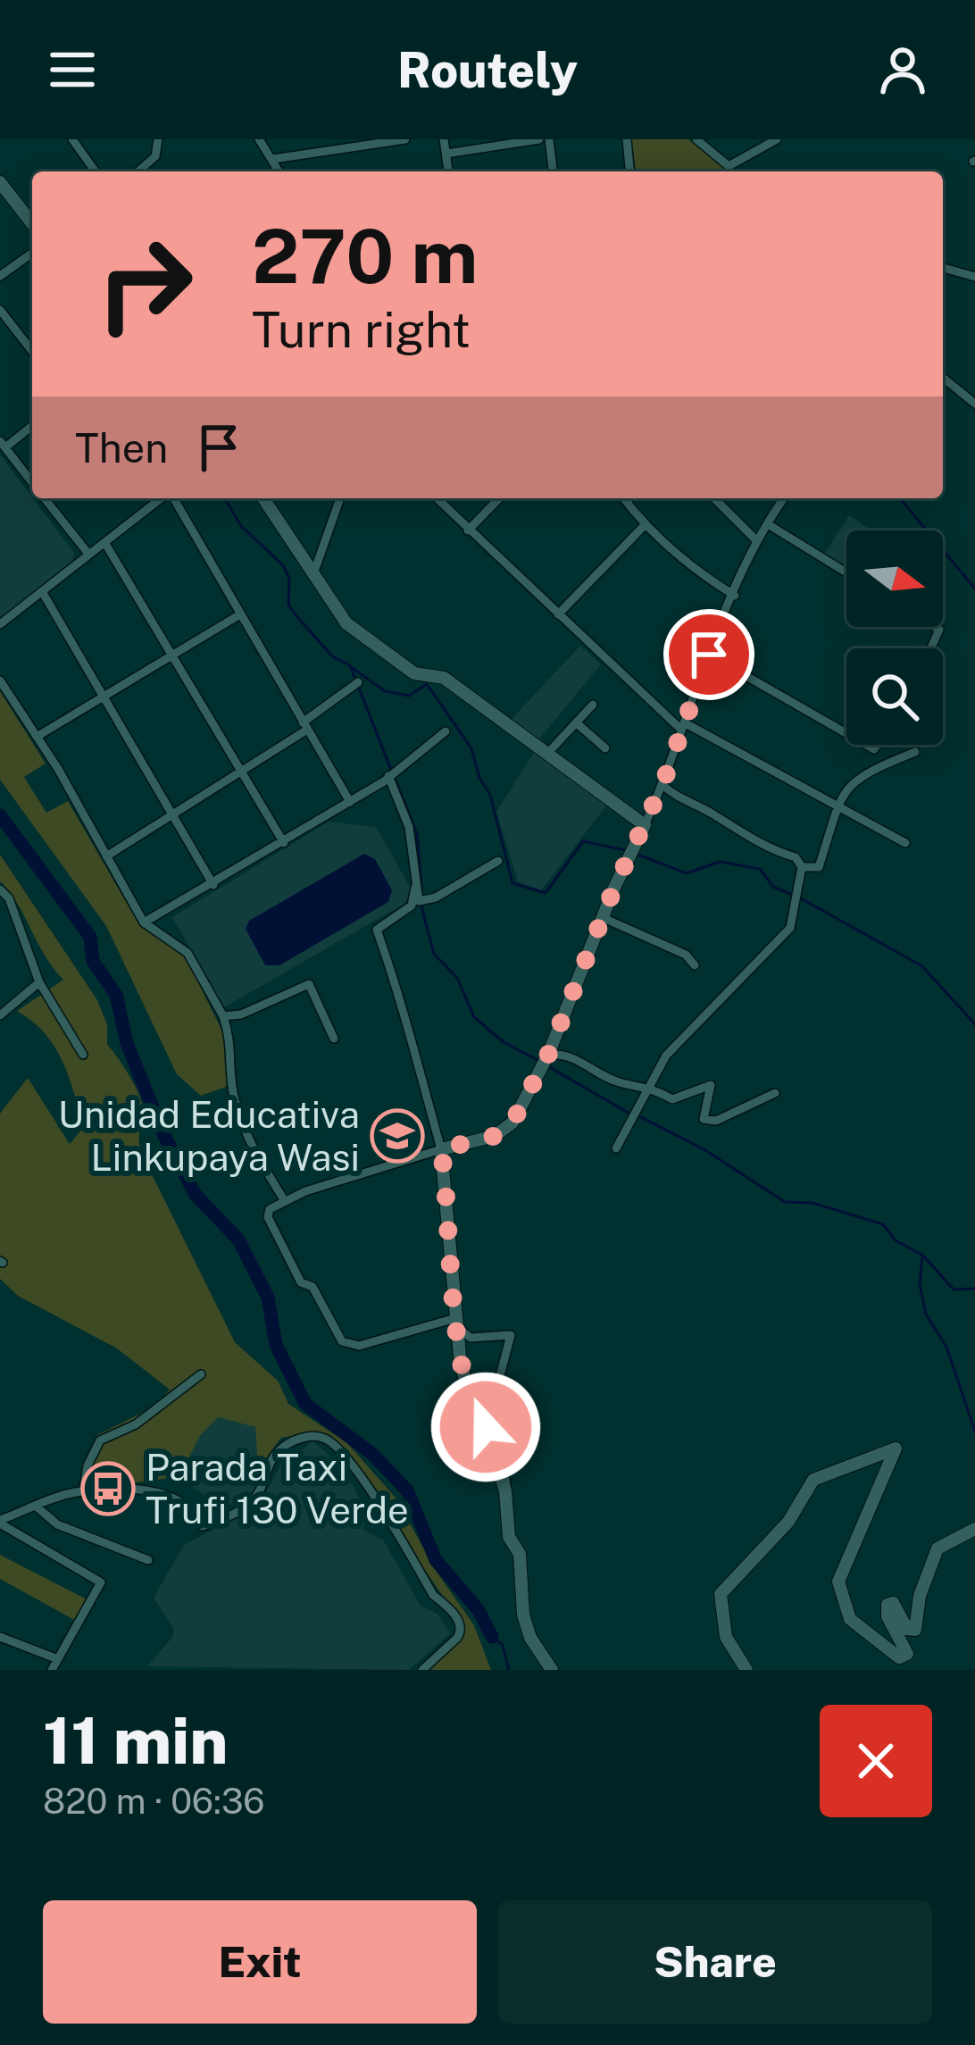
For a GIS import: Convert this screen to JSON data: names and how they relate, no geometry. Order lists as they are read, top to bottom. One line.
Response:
{"places":{"school or university":["Unidad Educativa Linkupaya Wasi"],"bus stop":["Parada Taxi Trufi 130 Verde"]},"north":"right","page":{"header":"Routely","turn":["270 m","Turn right"],"then":"Then","heading":["11 min","820 m · 06:36"],"buttons":["Exit","Share"]}}
